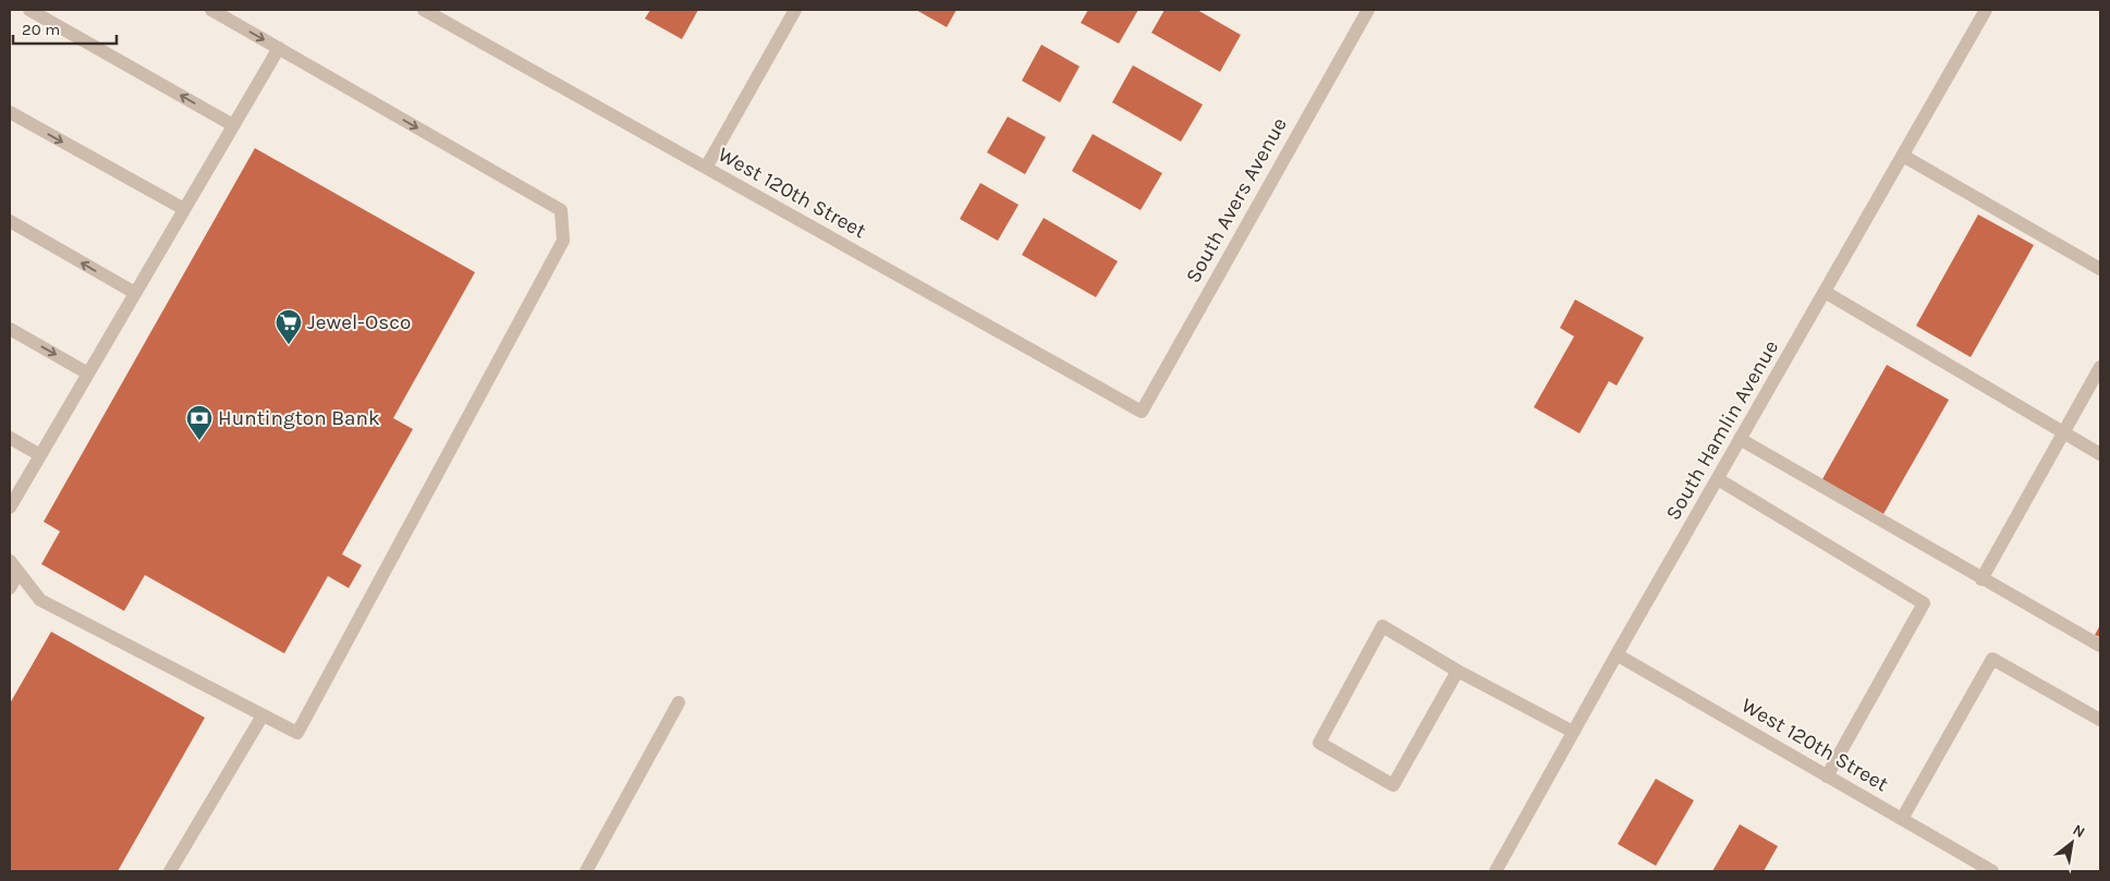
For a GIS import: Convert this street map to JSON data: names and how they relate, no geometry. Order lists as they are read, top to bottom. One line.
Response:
{"streets":{"street":["West 120th Street","South Avers Avenue","South Hamlin Avenue"]},"crossings":[["West 120th Street","South Avers Avenue"],["West 120th Street","South Hamlin Avenue"]],"places":{"supermarket":["Jewel-Osco"],"bank":["Huntington Bank"]},"scale_bar":"20 m","north":"top right"}
